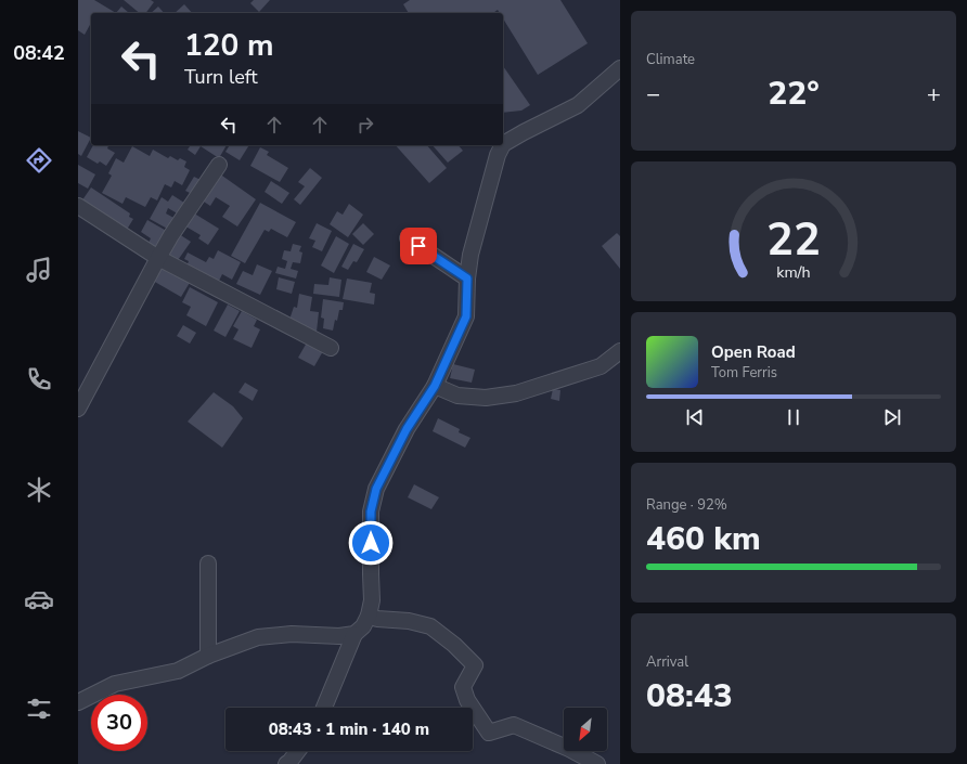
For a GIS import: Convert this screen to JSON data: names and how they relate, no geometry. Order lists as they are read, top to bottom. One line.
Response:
{"north":"bottom left","page":{"tabs":"08:42","tile":["Climate",["Range · 92%","460 km"],["Arrival","08:43"]],"turn":["120 m","Turn left"],"heat":["−","22°","+"],"song":["Open Road","Tom Ferris"],"limit":"30","trip":"08:43 · 1 min · 140 m","gauge":["22","km/h"]}}
